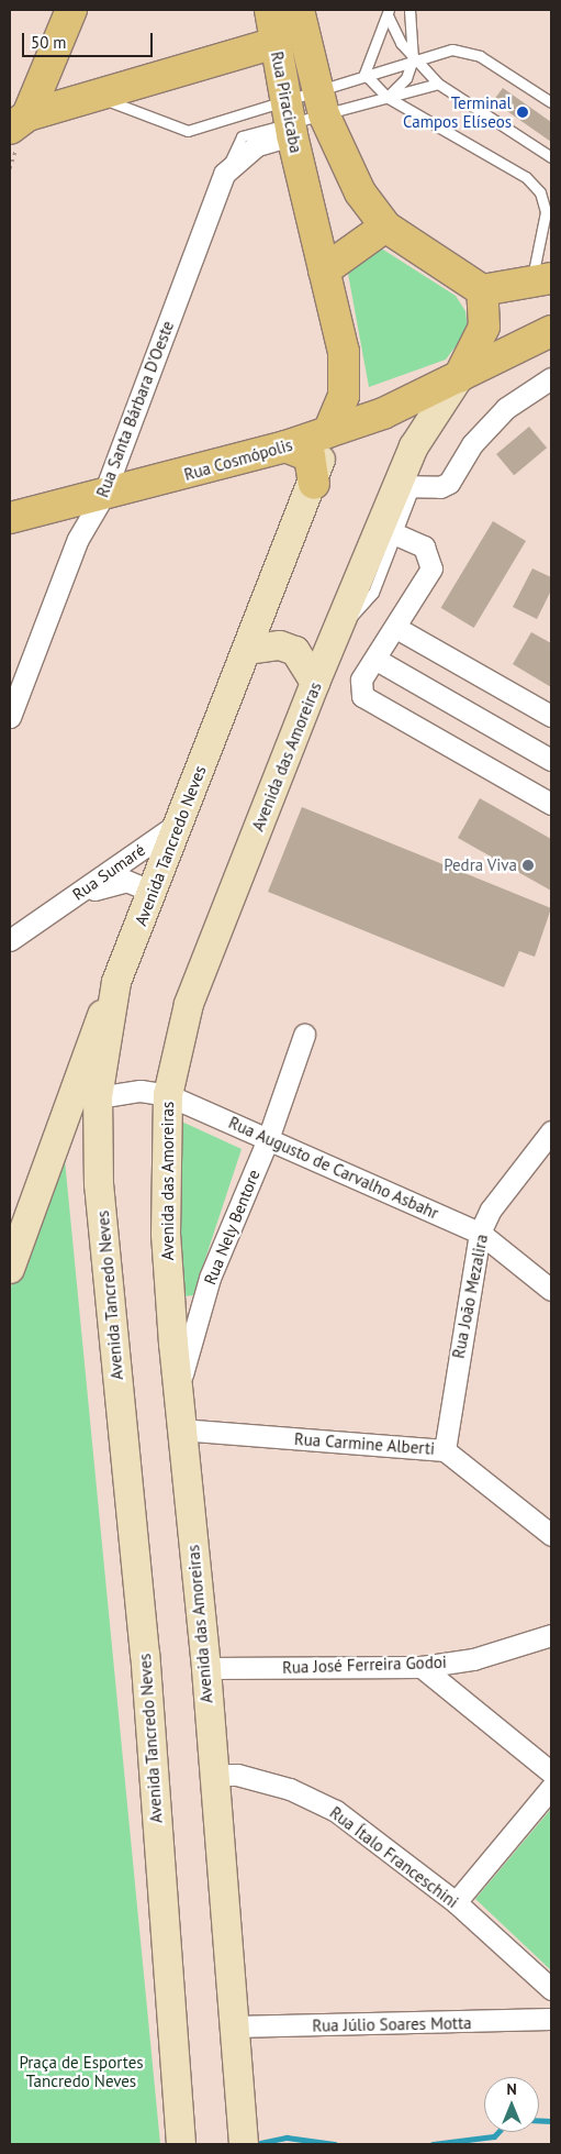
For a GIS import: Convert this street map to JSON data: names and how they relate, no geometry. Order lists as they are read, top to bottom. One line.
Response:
{"streets":{"main road":["Rua Piracicaba","Rua Cosmópolis","Avenida das Amoreiras","Avenida Tancredo Neves"],"street":["Rua Santa Bárbara D'Oeste","Rua Sumaré","Rua Augusto de Carvalho Asbahr","Rua Nely Bentore","Rua João Mezalira","Rua Carmine Alberti","Rua José Ferreira Godoi","Rua Ítalo Franceschini","Rua Júlio Soares Motta"]},"crossings":[["Rua Piracicaba","Rua Santa Bárbara D'Oeste"],["Rua Piracicaba","Rua Cosmópolis"],["Rua Piracicaba","Avenida Tancredo Neves"],["Rua Santa Bárbara D'Oeste","Rua Cosmópolis"],["Rua Cosmópolis","Avenida das Amoreiras"],["Rua Cosmópolis","Avenida Tancredo Neves"],["Avenida das Amoreiras","Rua Augusto de Carvalho Asbahr"],["Avenida das Amoreiras","Rua Nely Bentore"],["Avenida das Amoreiras","Rua Carmine Alberti"],["Avenida das Amoreiras","Rua José Ferreira Godoi"],["Avenida das Amoreiras","Rua Ítalo Franceschini"],["Avenida das Amoreiras","Rua Júlio Soares Motta"],["Avenida Tancredo Neves","Rua Sumaré"],["Avenida Tancredo Neves","Rua Augusto de Carvalho Asbahr"],["Rua Augusto de Carvalho Asbahr","Rua Nely Bentore"],["Rua Augusto de Carvalho Asbahr","Rua João Mezalira"],["Rua João Mezalira","Rua Carmine Alberti"]],"parks":["Praça de Esportes Tancredo Neves"],"places":["Terminal Campos Elíseos","Pedra Viva"],"scale_bar":"50 m","north":"top"}
